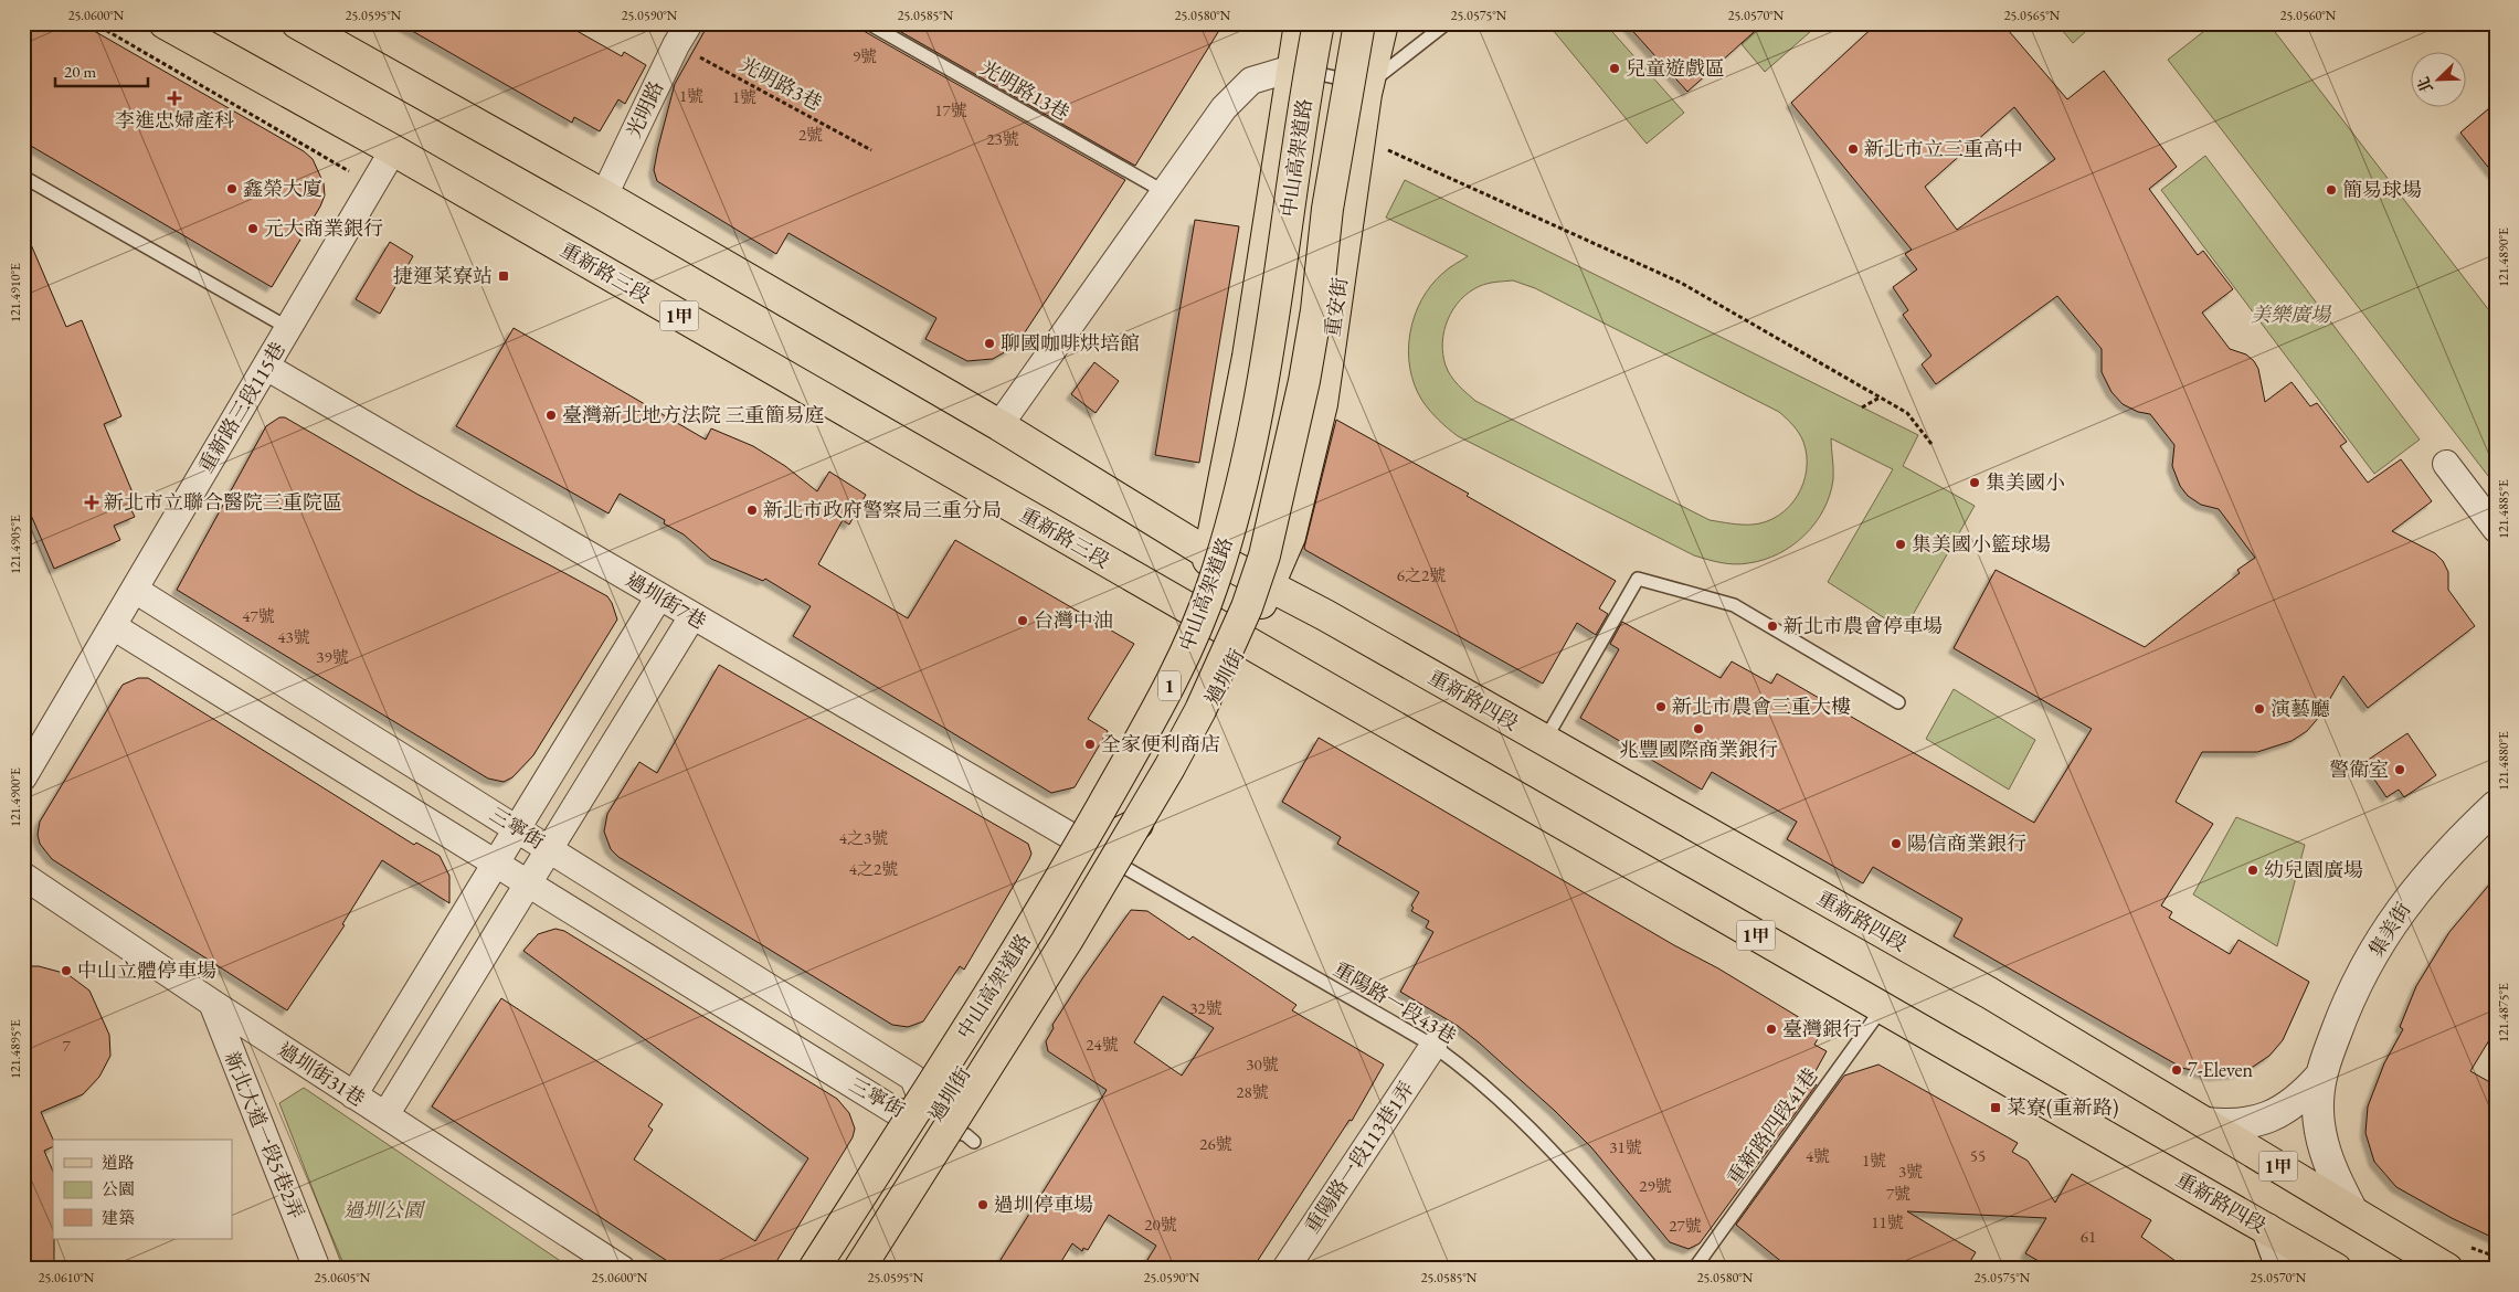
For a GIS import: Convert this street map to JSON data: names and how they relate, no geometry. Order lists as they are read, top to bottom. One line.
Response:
{"streets":{"main road":["中山高架道路","重新路三段","重安街","1甲","過圳街","1","重新路四段"],"street":["光明路","重新路三段115巷","過圳街7巷","三寧街","集美街","過圳街31巷","新北大道一段5巷2弄","重陽路一段113巷1弄"],"lane":["光明路13巷","重陽路一段43巷","重新路四段41巷"],"path":["光明路3巷"]},"crossings":[["光明路3巷","光明路"],["光明路","1甲"],["重新路三段","重新路三段115巷"],["重新路三段","過圳街"],["重新路三段","1"],["重新路三段","重新路四段"],["重安街","1甲"],["重安街","過圳街"],["重安街","重新路四段"],["1甲","過圳街"],["1甲","1"],["1甲","重新路四段"],["重新路三段115巷","過圳街7巷"],["重新路三段115巷","三寧街"],["過圳街7巷","重陽路一段43巷"],["過圳街","1"],["過圳街","重新路四段"],["過圳街","三寧街"],["過圳街","重陽路一段43巷"],["1","重陽路一段43巷"],["重新路四段","集美街"],["重新路四段","重新路四段41巷"],["重陽路一段43巷","重陽路一段113巷1弄"],["過圳街31巷","新北大道一段5巷2弄"]],"parks":["美樂廣場","過圳公園"],"places":{"other":["兒童遊戲區","新北市立三重高中","鑫榮大廈","簡易球場","元大商業銀行","聊國咖啡烘培館","臺灣新北地方法院 三重簡易庭","集美國小","新北市政府警察局三重分局","集美國小籃球場","台灣中油","新北市農會停車場","新北市農會三重大樓","演藝廳","兆豐國際商業銀行","全家便利商店","警衛室","陽信商業銀行","幼兒園廣場","中山立體停車場","臺灣銀行","7-Eleven","過圳停車場"],"health":["李進忠婦產科","新北市立聯合醫院三重院區"],"transit":["捷運菜寮站","菜寮(重新路)"]},"house_numbers":["9號","1號","1號","17號","2號","23號","6之2號","47號","43號","39號","4之3號","4之2號","32號","24號","7","30號","28號","26號","31號","4號","55","1號","3號","29號","7號","11號","20號","27號","61"],"legend":["道路","公園","建築"],"scale_bar":"20 m","north":"bottom left","coordinates":["25.0600°N","25.0595°N","25.0590°N","25.0585°N","25.0580°N","25.0575°N","25.0570°N","25.0565°N","25.0560°N","121.4890°E","121.4910°E","121.4885°E","121.4905°E","121.4880°E","121.4900°E","121.4875°E","121.4895°E","25.0610°N","25.0605°N"]}
